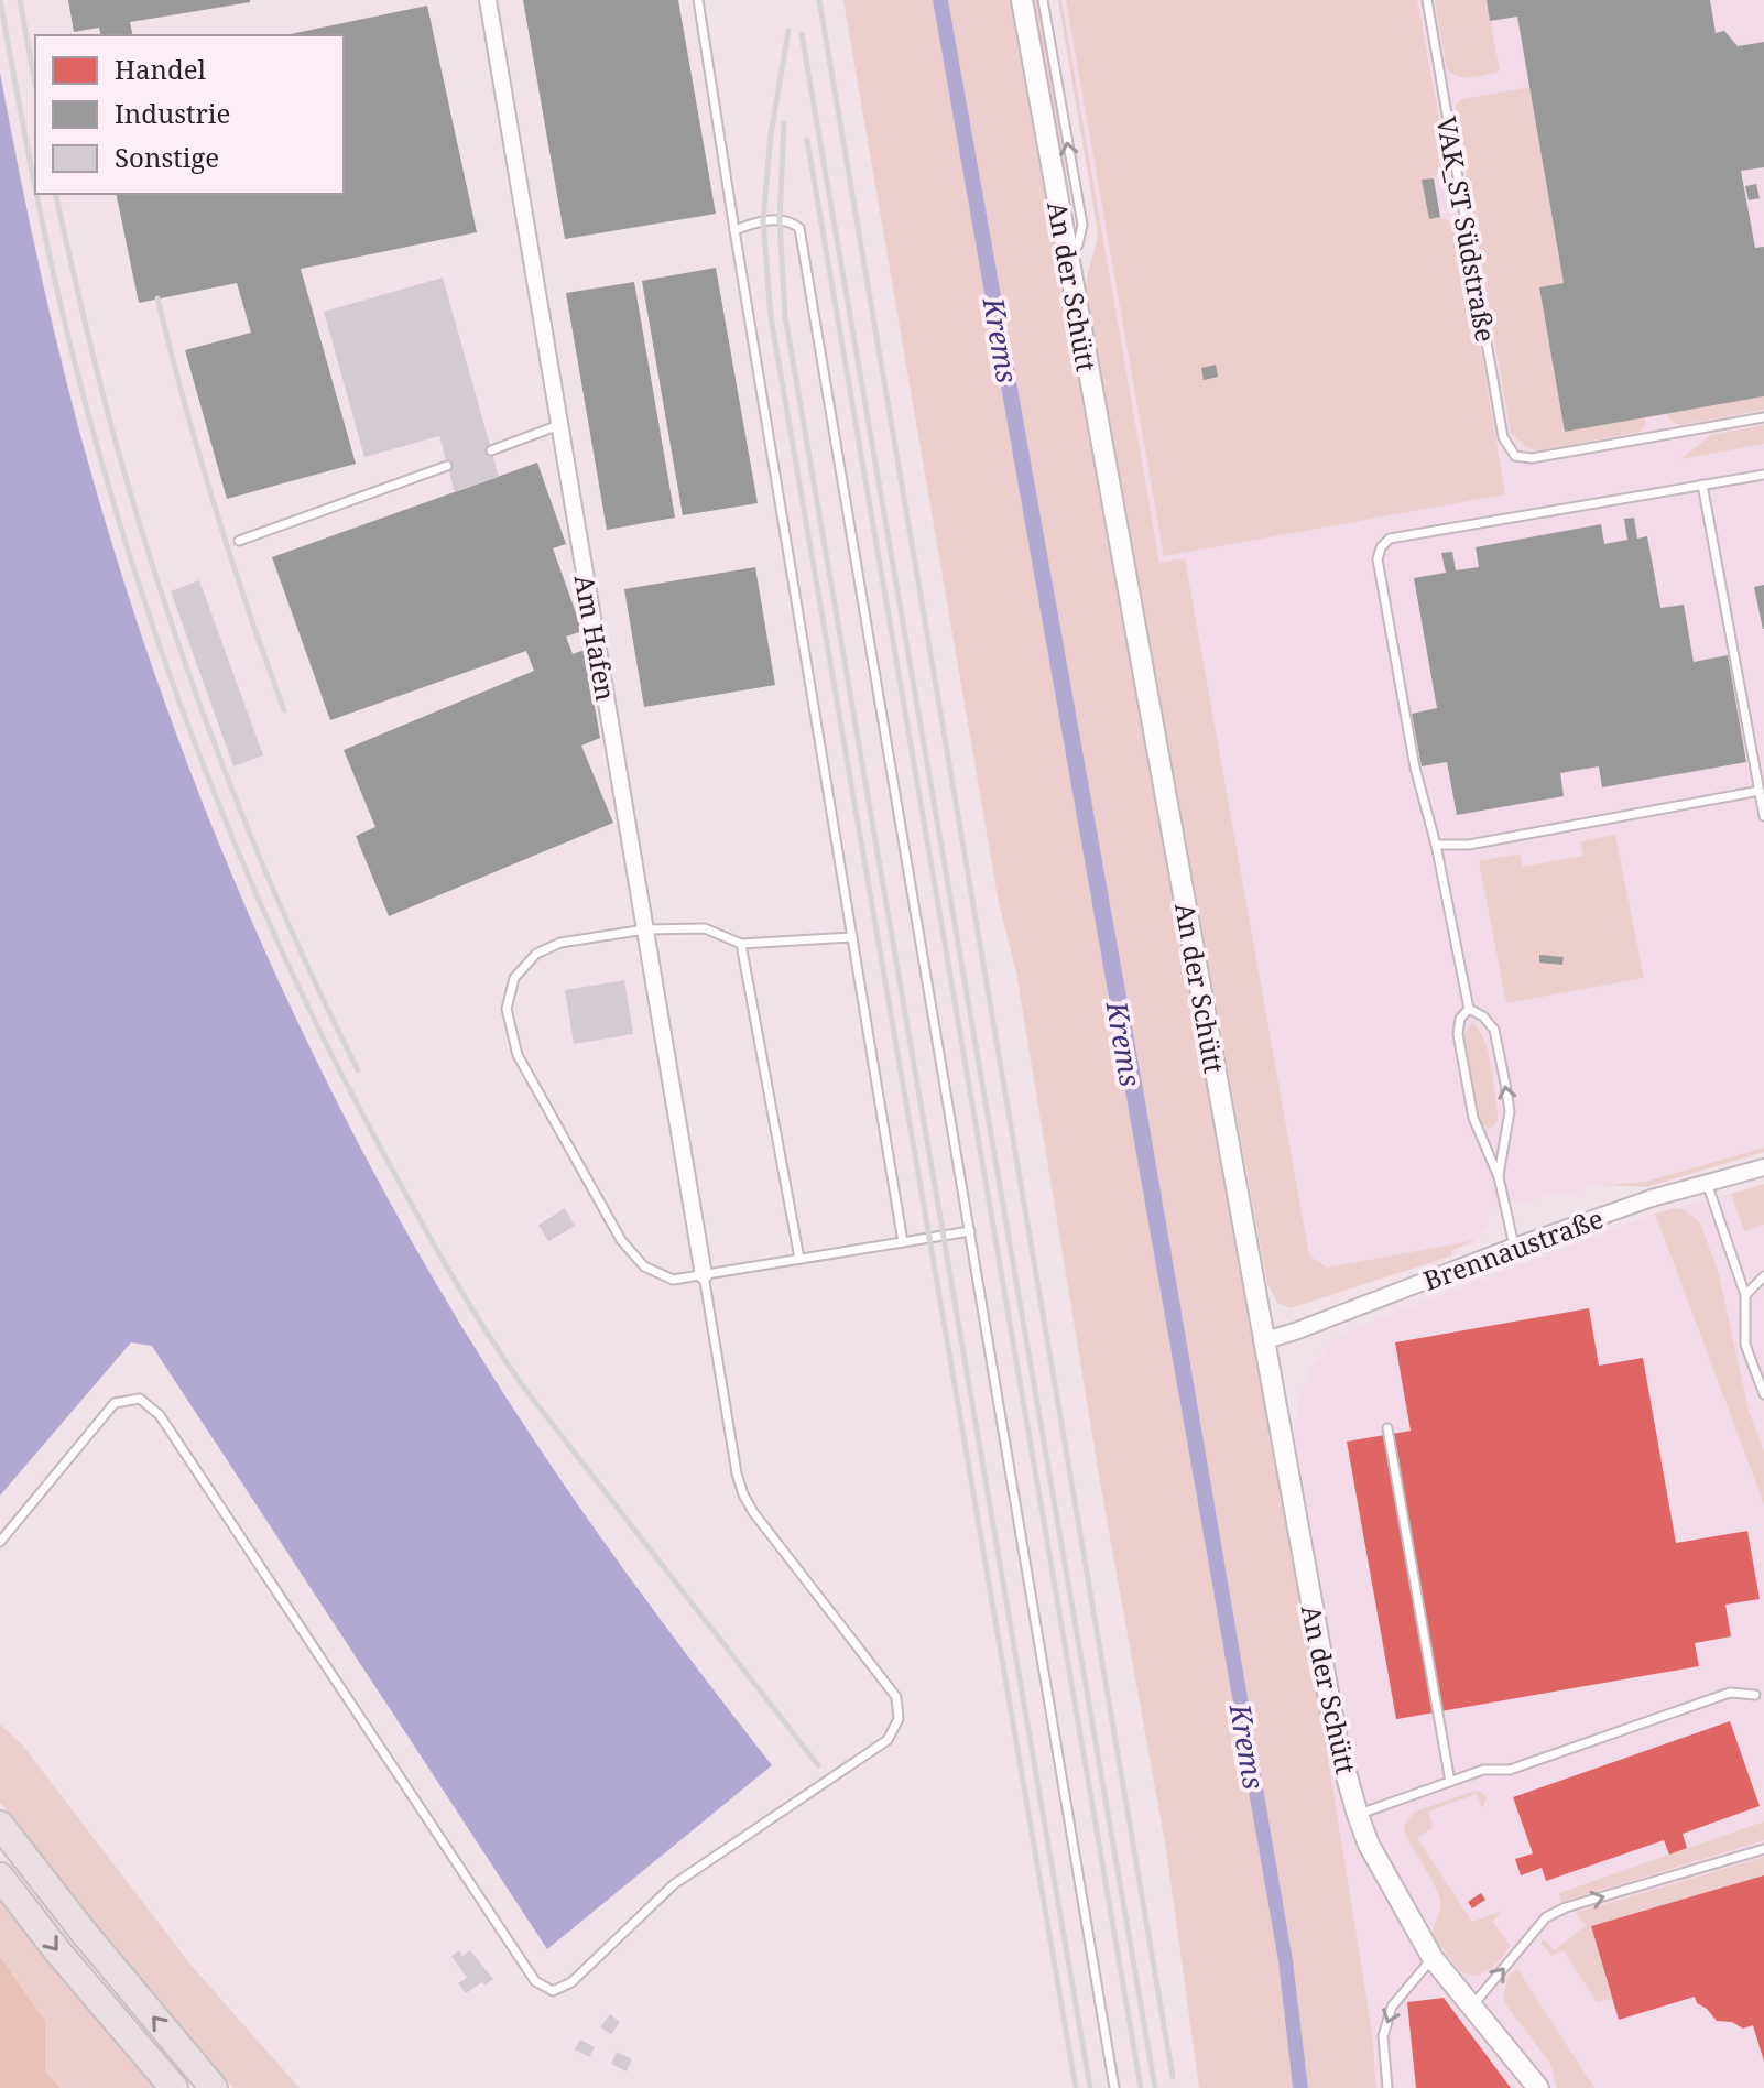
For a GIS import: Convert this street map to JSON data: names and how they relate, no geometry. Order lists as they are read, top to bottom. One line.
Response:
{"streets":{"street":["An der Schütt","Am Hafen","Brennaustraße"],"lane":["VAK_ST Südstraße"]},"crossings":[["An der Schütt","Brennaustraße"]],"water":["Krems"],"legend":["Handel","Industrie","Sonstige"]}
